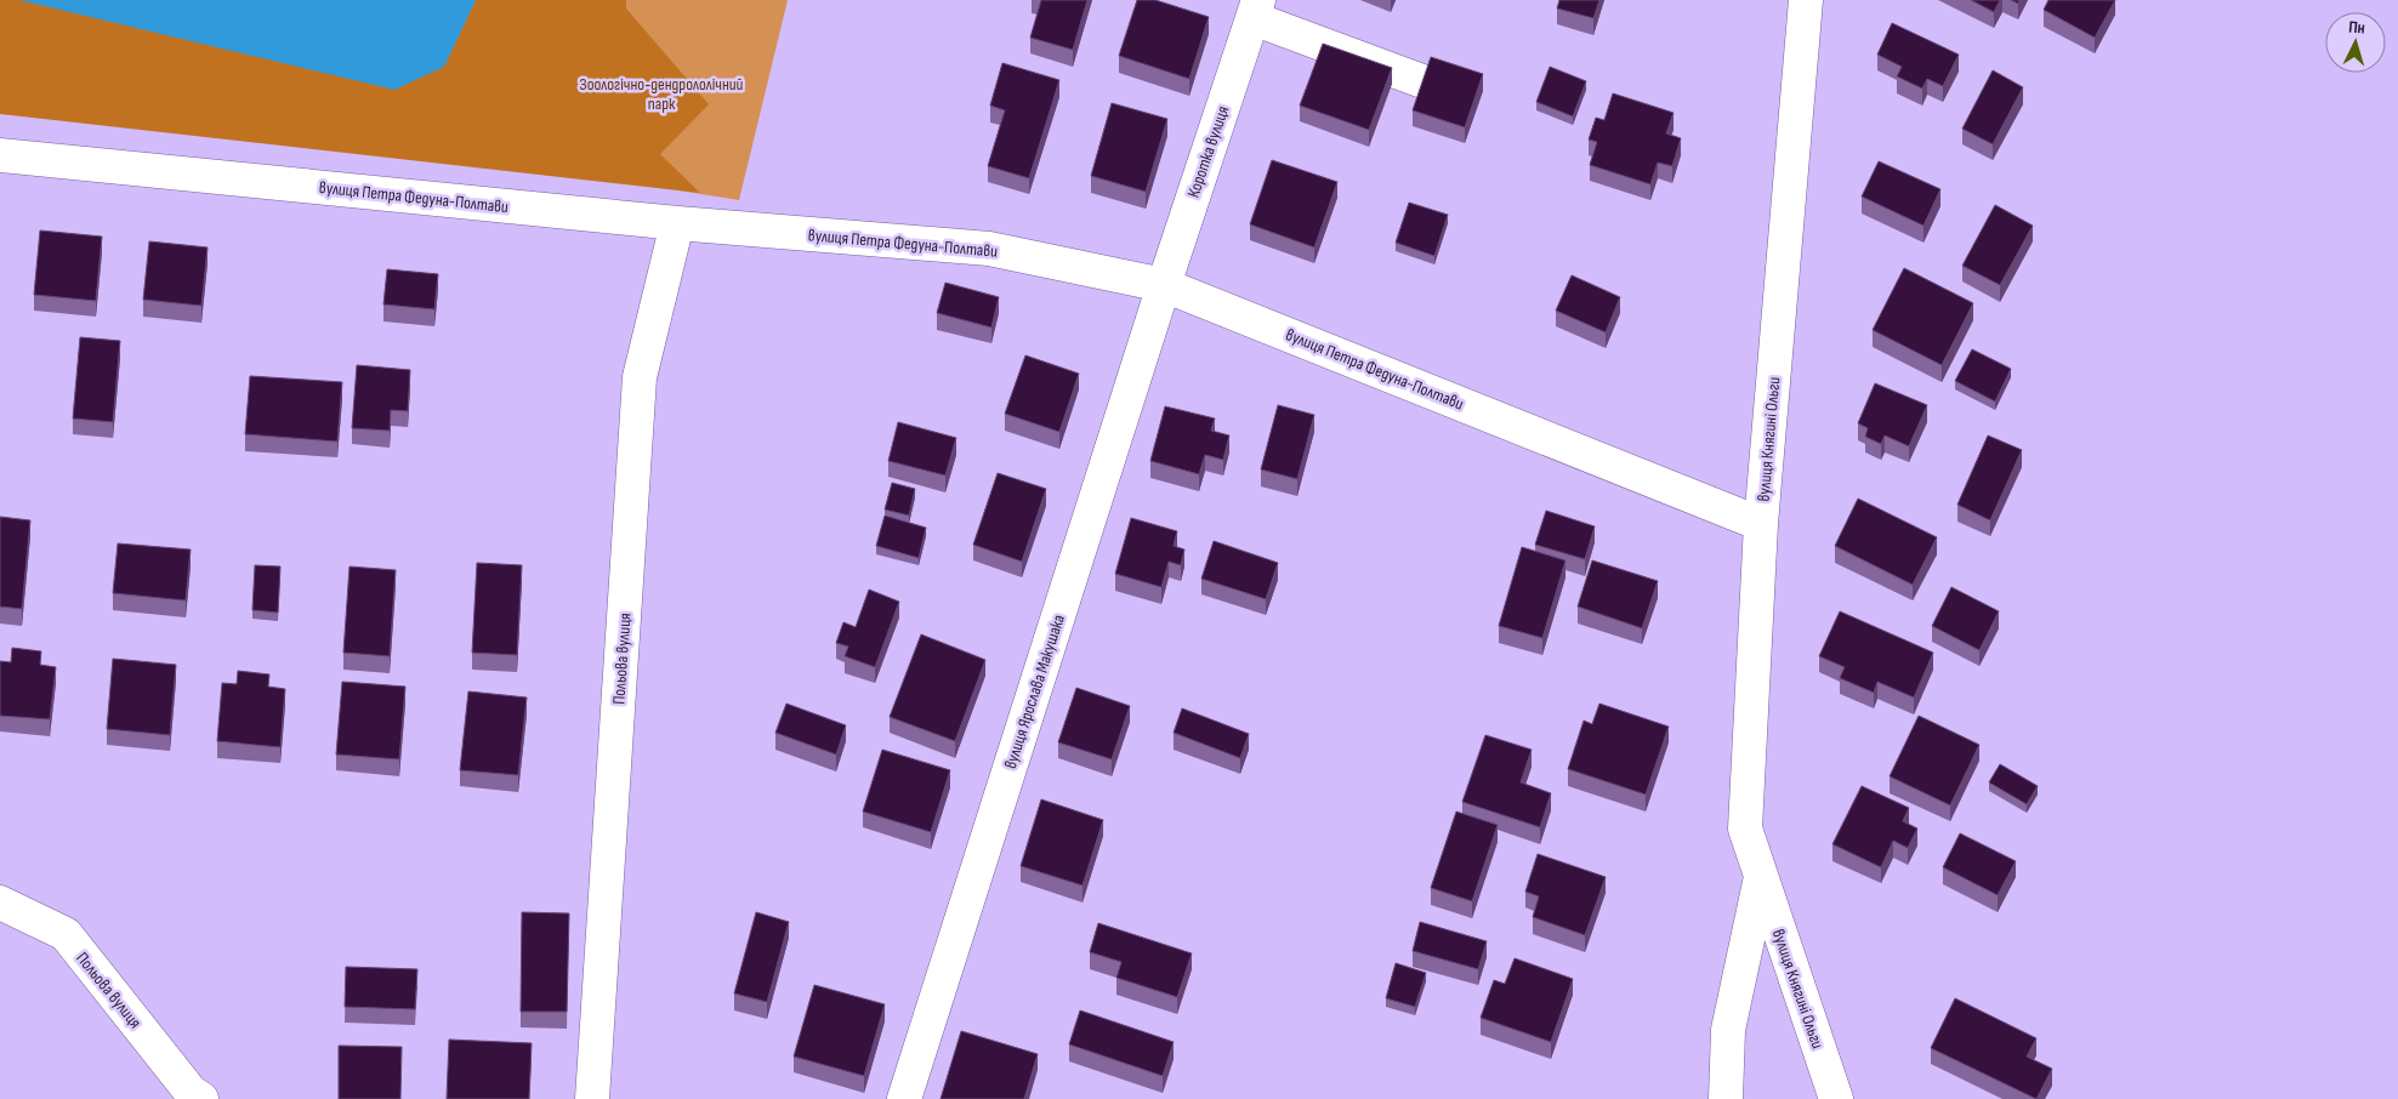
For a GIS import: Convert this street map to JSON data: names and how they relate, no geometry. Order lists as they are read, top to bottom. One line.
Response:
{"streets":{"street":["Коротка вулиця","вулиця Петра Федуна-Полтави","вулиця Княгині Ольги","Польова вулиця","вулиця Ярослава Макушака"]},"crossings":[["Коротка вулиця","вулиця Петра Федуна-Полтави"],["Коротка вулиця","вулиця Ярослава Макушака"],["вулиця Петра Федуна-Полтави","вулиця Княгині Ольги"],["вулиця Петра Федуна-Полтави","Польова вулиця"],["вулиця Петра Федуна-Полтави","вулиця Ярослава Макушака"]],"parks":["Зоологічно-дендрололічний парк"],"north":"top"}
